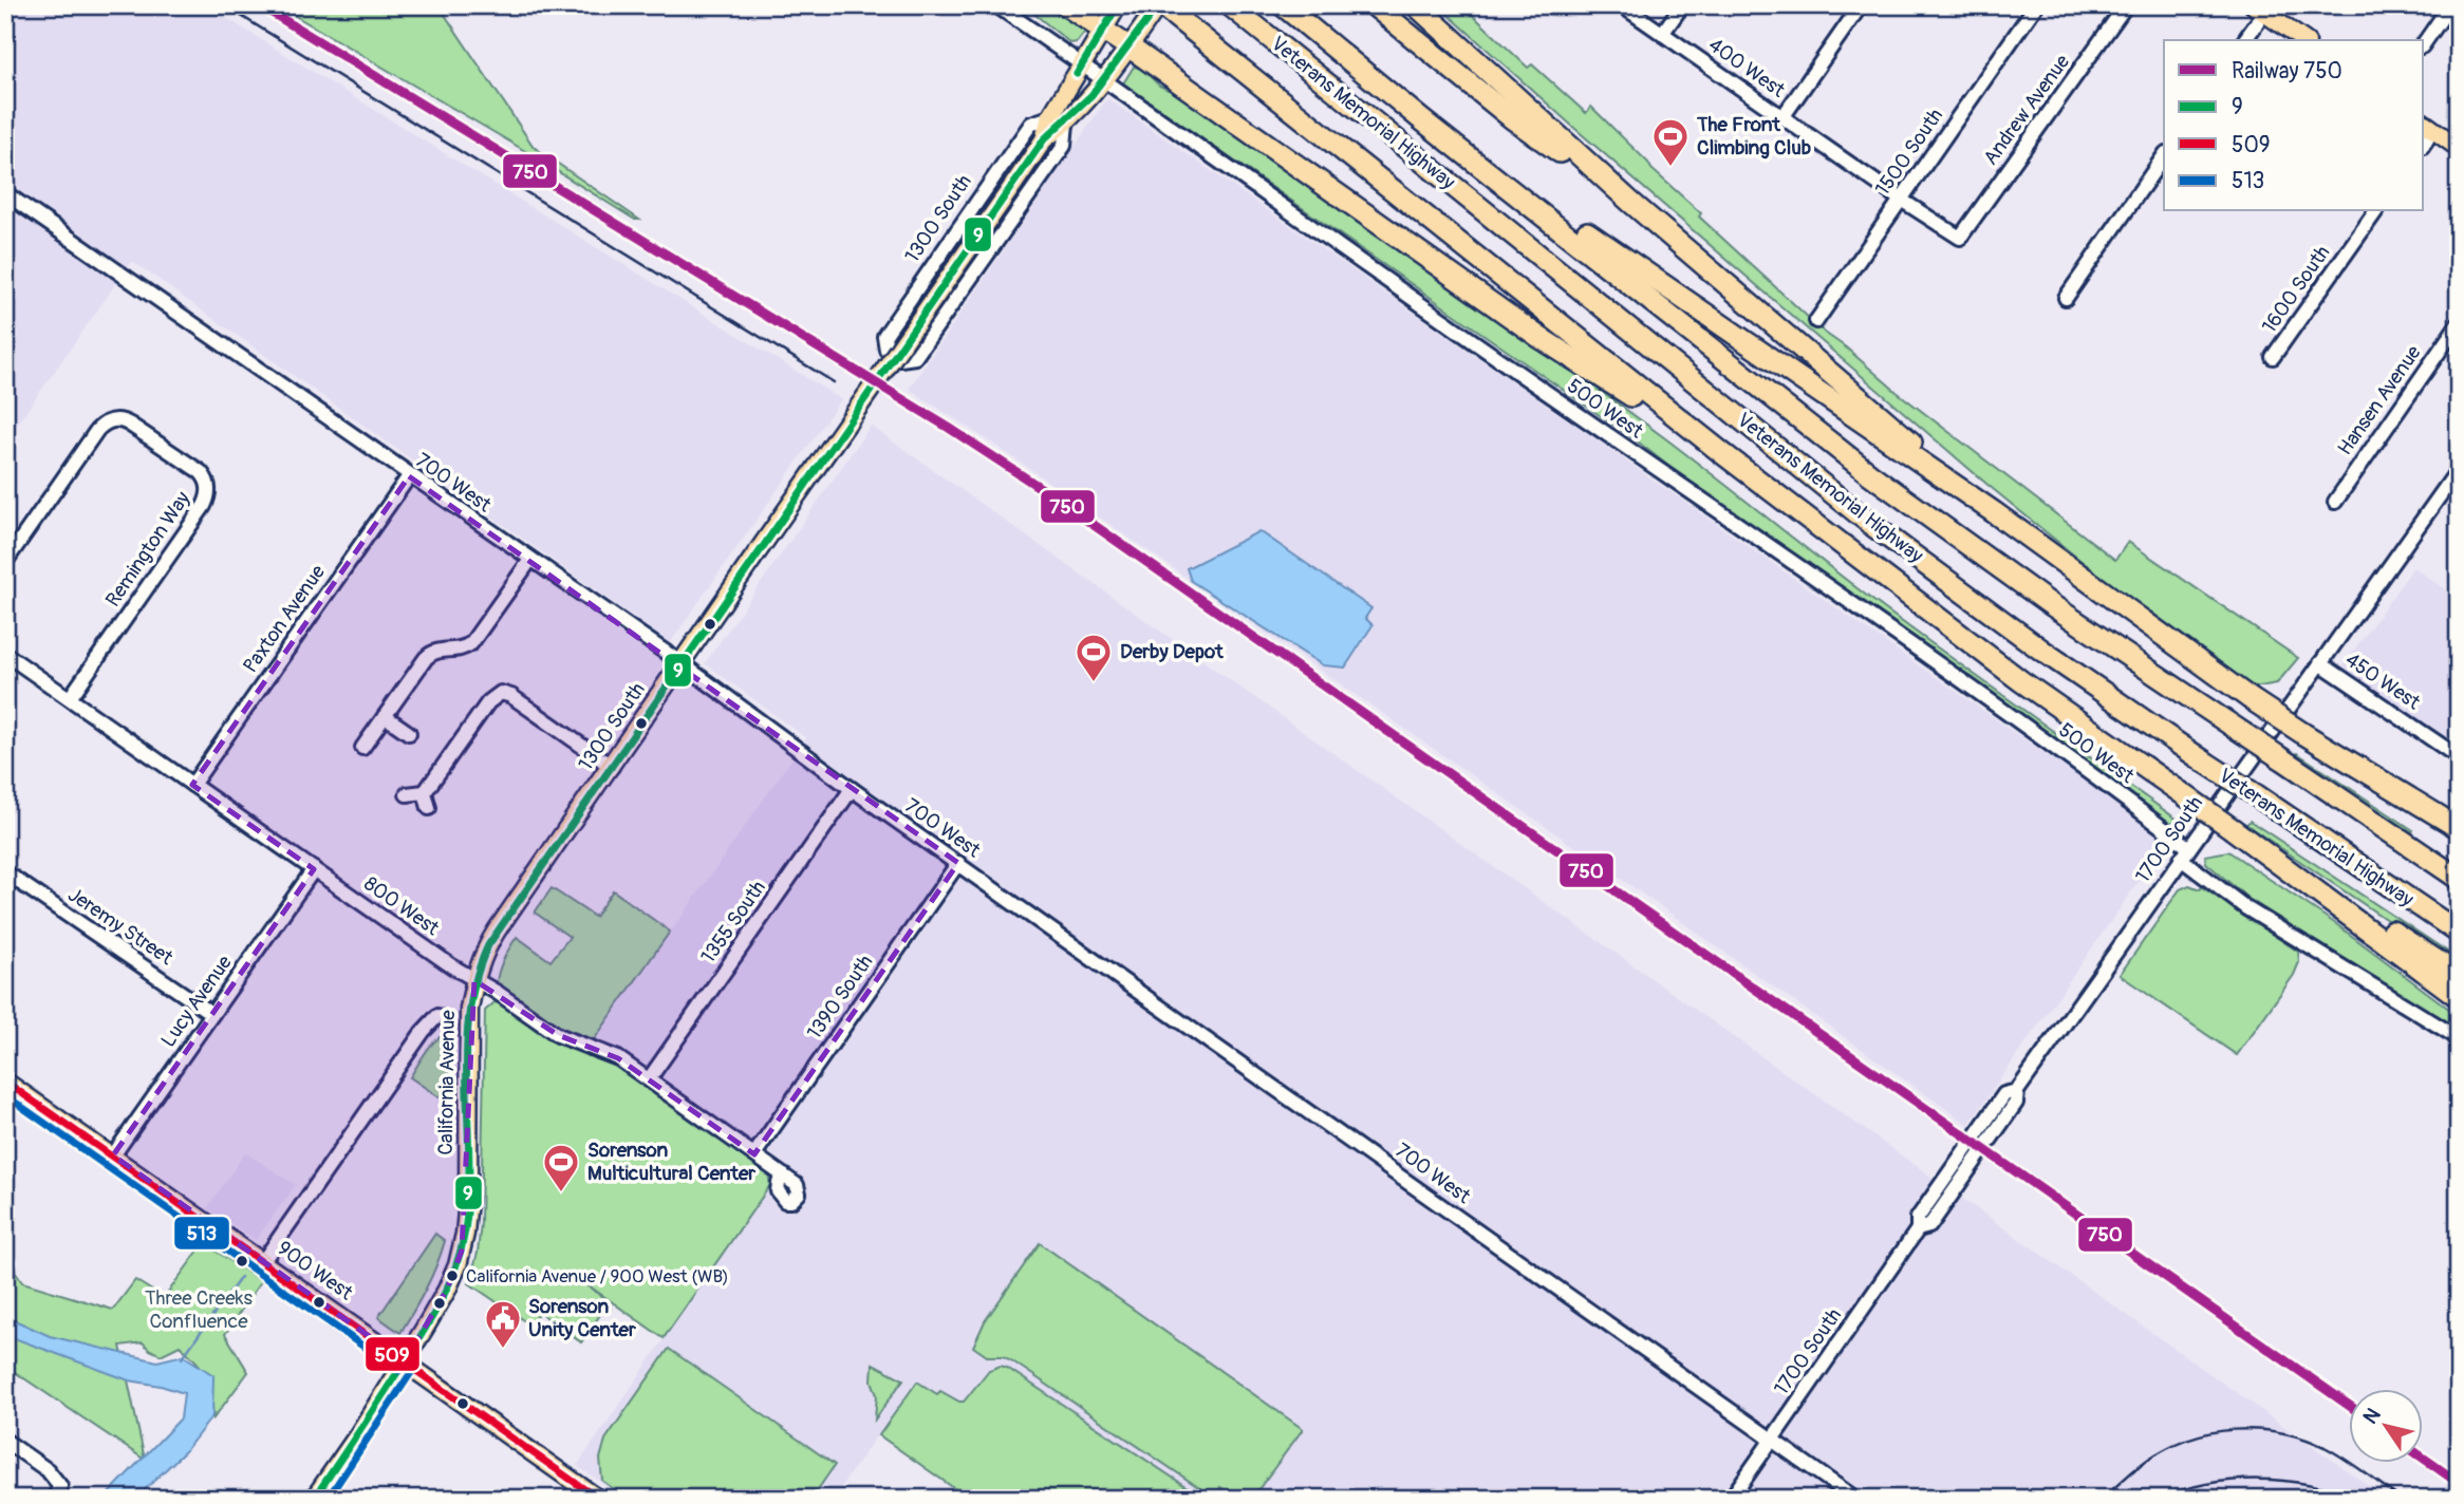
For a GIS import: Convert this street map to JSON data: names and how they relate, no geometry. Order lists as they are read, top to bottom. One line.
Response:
{"streets":{"highway":["Veterans Memorial Highway"],"main road":["1300 South","California Avenue","900 West"],"street":["400 West","Andrew Avenue","1500 South","1600 South","Hansen Avenue","500 West","700 West","Remington Way","Paxton Avenue","450 West","1700 South","800 West","1355 South","Jeremy Street","1390 South","Lucy Avenue"]},"crossings":[["400 West","Andrew Avenue"],["400 West","1500 South"],["1300 South","500 West"],["1300 South","700 West"],["1300 South","800 West"],["1300 South","California Avenue"],["500 West","1700 South"],["700 West","Paxton Avenue"],["700 West","1700 South"],["700 West","1355 South"],["700 West","1390 South"],["Remington Way","800 West"],["Paxton Avenue","800 West"],["450 West","1700 South"],["800 West","1355 South"],["800 West","1390 South"],["800 West","Lucy Avenue"],["800 West","California Avenue"],["Jeremy Street","Lucy Avenue"],["Lucy Avenue","900 West"],["California Avenue","900 West"]],"parks":["Three Creeks Confluence"],"places":{"sports":["The Front Climbing Club","Derby Depot","Sorenson Multicultural Center"],"other":["California Avenue / 900 West (WB)"],"public building":["Sorenson Unity Center"]},"lines":["rail line 750","transit line 9","transit line 509","transit line 513"],"legend":["Railway 750","9","509","513"],"north":"top left"}
